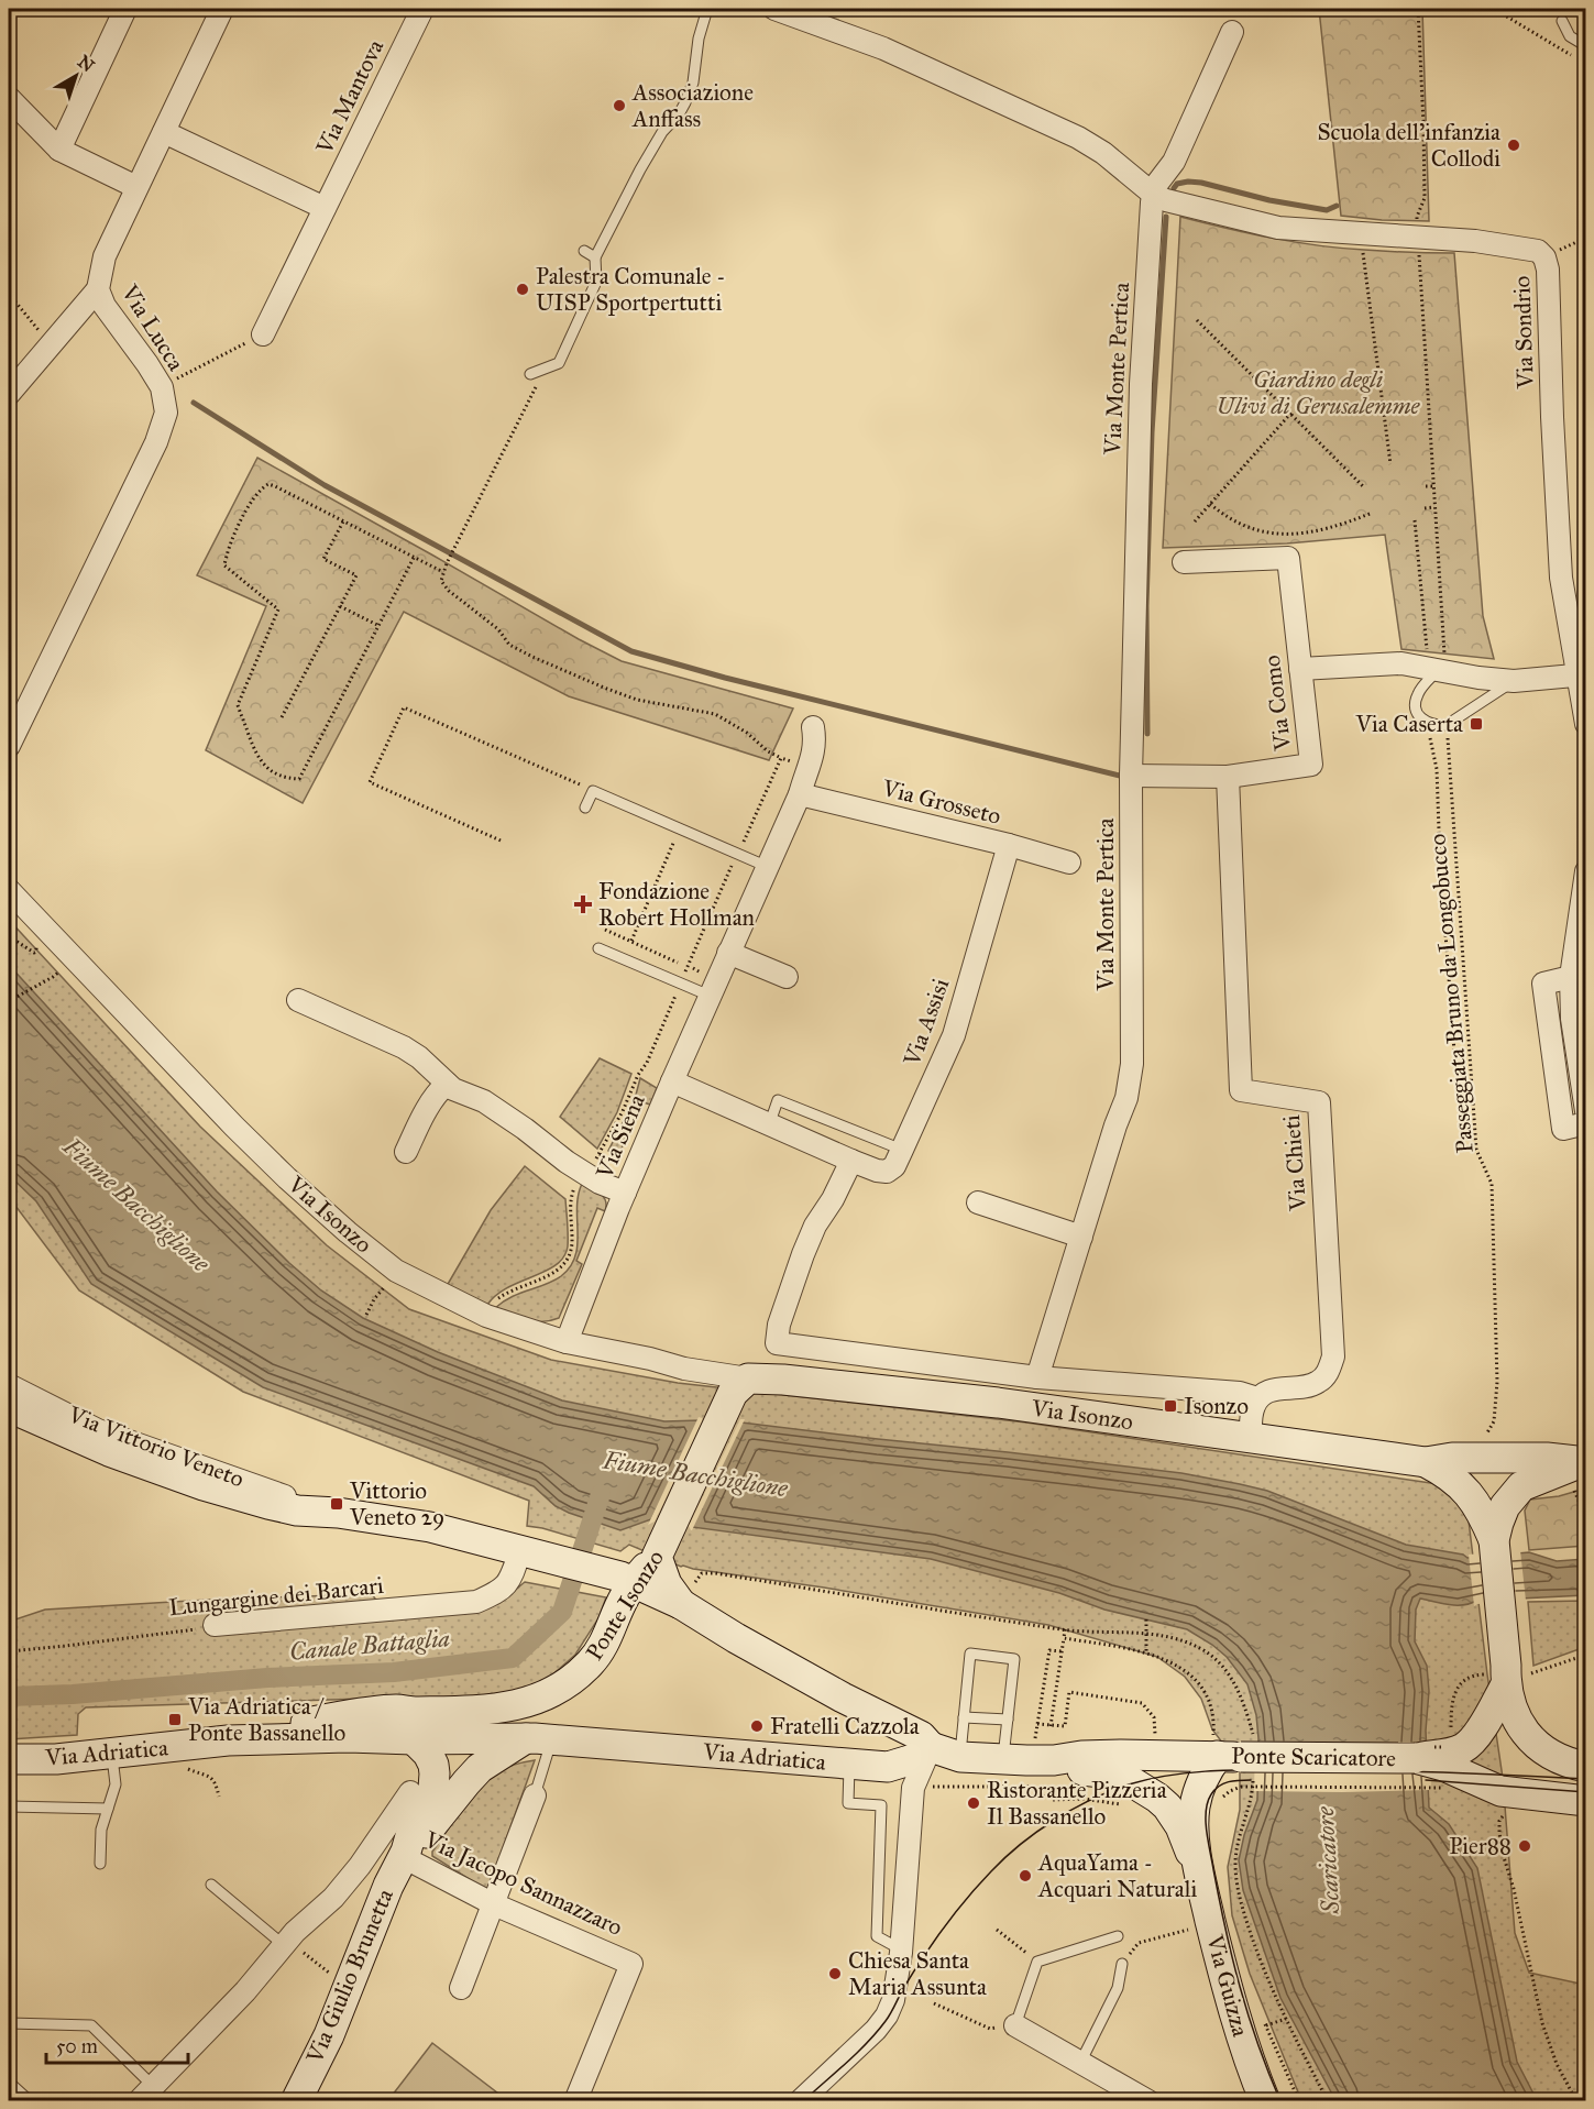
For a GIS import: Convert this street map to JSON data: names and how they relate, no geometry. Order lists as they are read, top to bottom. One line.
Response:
{"streets":{"main road":["Via Isonzo","Via Vittorio Veneto","Ponte Isonzo","Via Adriatica","Ponte Scaricatore","Via Giulio Brunetta","Via Guizza"],"street":["Via Mantova","Via Lucca","Via Sondrio","Via Monte Pertica","Via Como","Via Grosseto","Via Assisi","Via Siena","Via Chieti","Lungargine dei Barcari","Via Jacopo Sannazzaro"],"path":["Passeggiata Bruno da Longobucco"]},"crossings":[["Via Sondrio","Via Monte Pertica"],["Via Monte Pertica","Via Como"],["Via Monte Pertica","Via Isonzo"],["Via Como","Via Chieti"],["Via Grosseto","Via Assisi"],["Via Grosseto","Via Siena"],["Passeggiata Bruno da Longobucco","Via Isonzo"],["Via Assisi","Via Siena"],["Via Assisi","Via Isonzo"],["Via Siena","Via Isonzo"],["Via Isonzo","Ponte Isonzo"],["Via Vittorio Veneto","Lungargine dei Barcari"],["Via Vittorio Veneto","Ponte Isonzo"],["Via Vittorio Veneto","Via Adriatica"],["Ponte Isonzo","Via Adriatica"],["Ponte Isonzo","Via Giulio Brunetta"],["Via Adriatica","Via Giulio Brunetta"],["Ponte Scaricatore","Via Guizza"],["Via Jacopo Sannazzaro","Via Giulio Brunetta"]],"water":["Fiume Bacchiglione","Canale Battaglia","Scaricatore"],"parks":["Giardino degli Ulivi di Gerusalemme"],"places":{"other":["Associazione Anffass","Scuola dell'infanzia Collodi","Palestra Comunale - UISP Sportpertutti","Fratelli Cazzola","Ristorante Pizzeria Il Bassanello","Pier88","AquaYama - Acquari Naturali","Chiesa Santa Maria Assunta"],"transit":["Via Caserta","Isonzo","Vittorio Veneto 29","Via Adriatica / Ponte Bassanello"],"health":["Fondazione Robert Hollman"]},"scale_bar":"50 m","north":"top right"}
